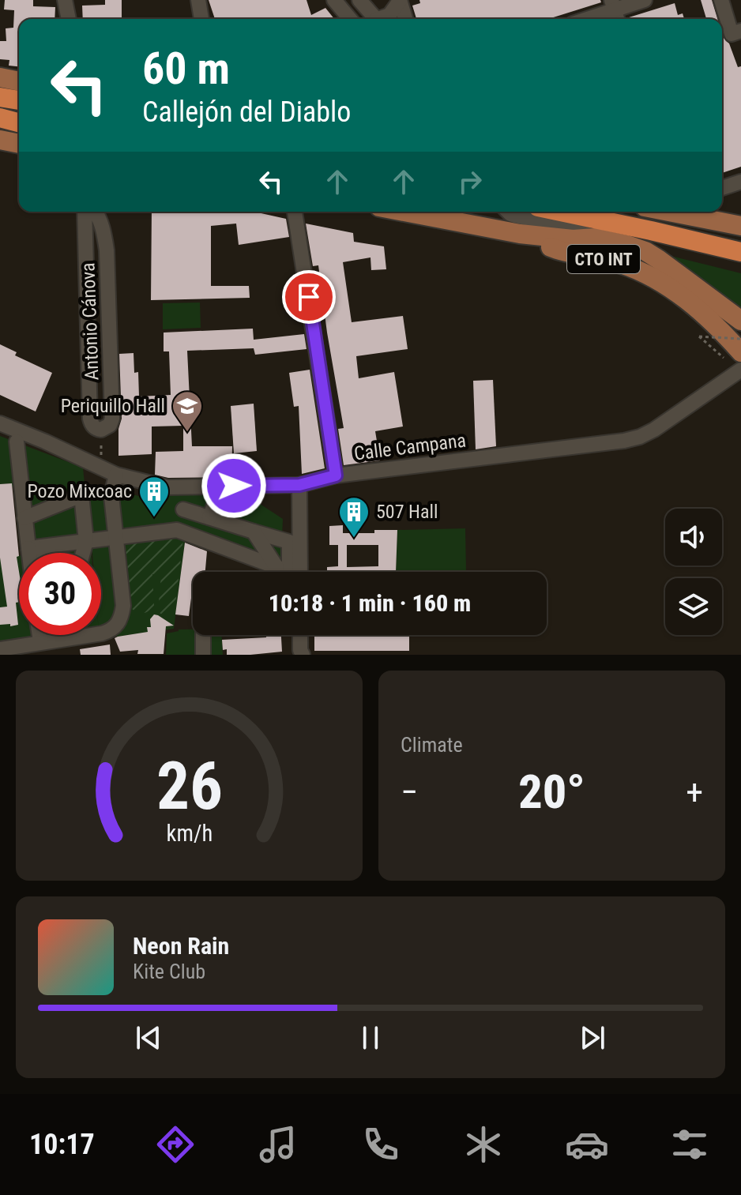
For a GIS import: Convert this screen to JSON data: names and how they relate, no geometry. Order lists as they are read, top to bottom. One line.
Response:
{"streets":{"highway":["CTO INT"],"street":["Antonio Cánova","Calle Campana"]},"places":{"school or university":["Periquillo Hall"],"building":["Pozo Mixcoac","507 Hall"]},"page":{"turn":["60 m","Callejón del Diablo"],"limit":"30","trip":"10:18 · 1 min · 160 m","tile":"Climate","heat":["−","20°","+"],"song":["Neon Rain","Kite Club"],"tabs":"10:17","gauge":["26","km/h"]}}
